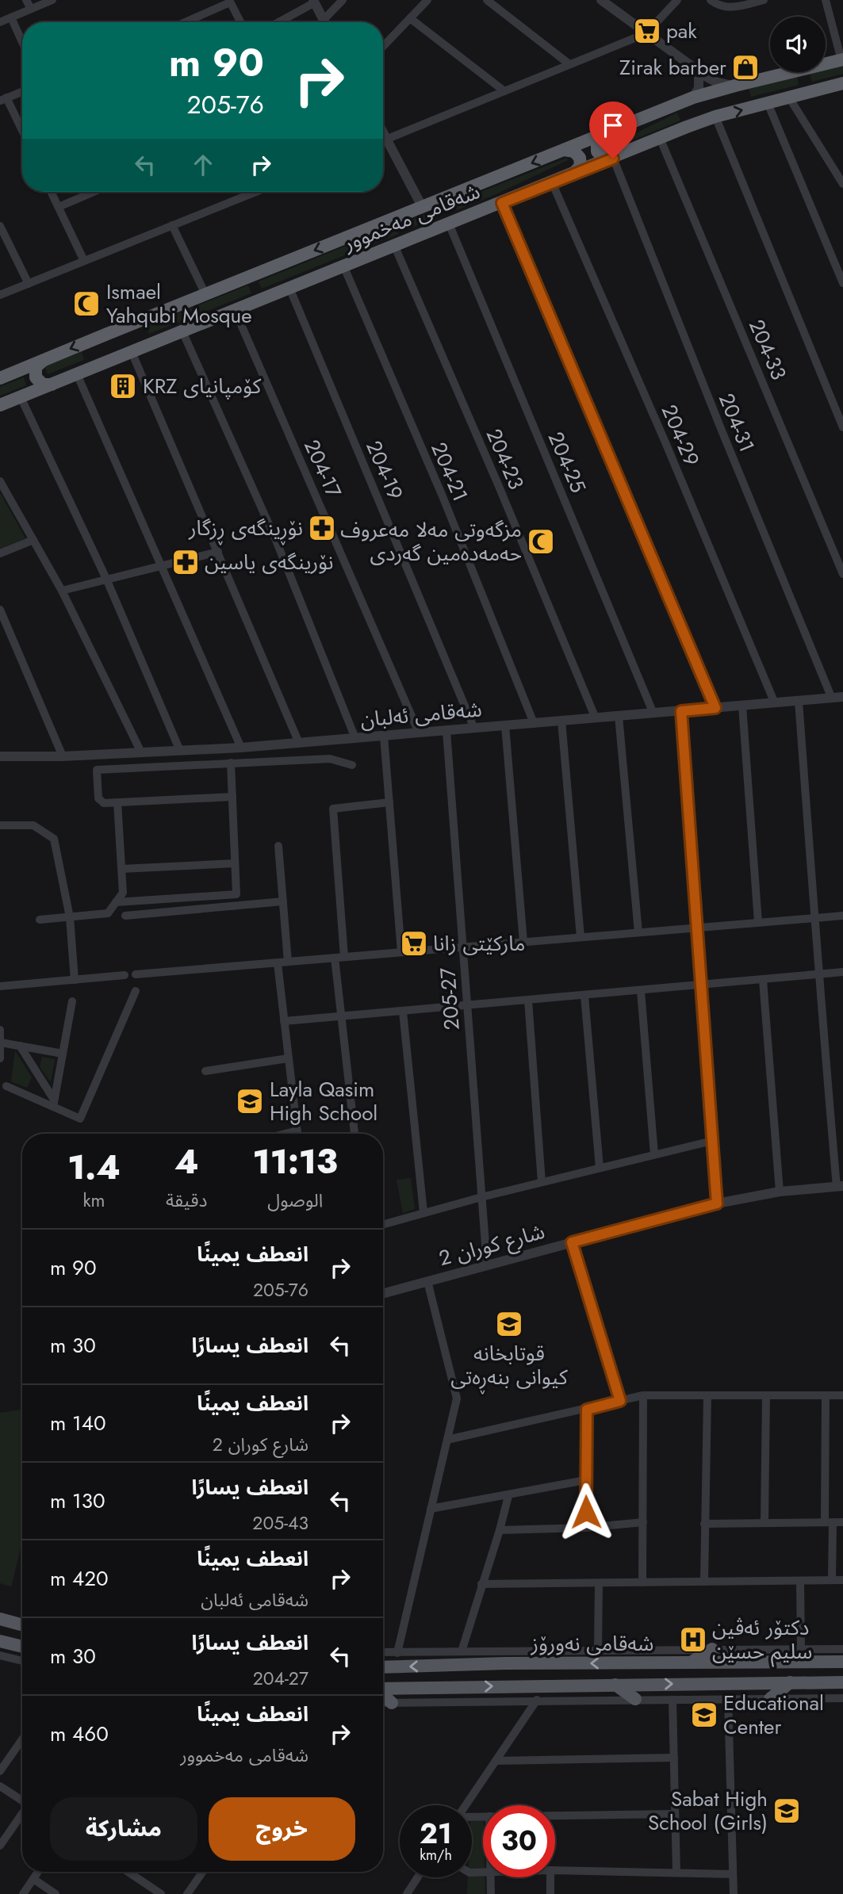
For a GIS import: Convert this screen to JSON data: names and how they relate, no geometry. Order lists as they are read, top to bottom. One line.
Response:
{"streets":{"highway":["شەقامی مەخموور"],"main road":["شەقامی نەورۆز"],"street":["204-33","204-31","204-29","204-23","204-25","204-17","204-19","204-21","شەقامی ئەلبان","205-27","شارع كوران 2"]},"crossings":[["شەقامی مەخموور","204-33"],["شەقامی مەخموور","204-31"],["شەقامی مەخموور","204-29"],["شەقامی مەخموور","204-23"],["شەقامی مەخموور","204-25"],["شەقامی مەخموور","204-17"],["شەقامی مەخموور","204-19"],["شەقامی مەخموور","204-21"],["204-31","شەقامی ئەلبان"],["204-29","شەقامی ئەلبان"],["204-23","شەقامی ئەلبان"],["204-25","شەقامی ئەلبان"],["204-17","شەقامی ئەلبان"],["204-19","شەقامی ئەلبان"],["204-21","شەقامی ئەلبان"],["شەقامی ئەلبان","205-27"],["205-27","شارع كوران 2"]],"places":{"supermarket":["pak","مارکێتی زانا"],"shop":["Zirak barber"],"mosque":["Ismael Yahqubi Mosque","مزگەوتی مەلا مەعروف حەمەدەمین گەردی"],"building":["KRZ كۆمپانیای"],"pharmacy":["نۆڕینگەی ڕزگار","نۆرینگەی یاسین"],"school or university":["Layla Qasim High School","قوتابخانە کیوانی بنەڕەتی","Educational Center","Sabat High School (Girls)"],"hospital":["دکتۆر ئەڤین سلیم حسێن"]},"page":{"turn":["90 m","205-76"],"eta":["11:13","الوصول","4","دقيقة","1.4","km"],"list":[{"name":"انعطف يمينًا","note":"205-76","value":"90 m"},{"name":"انعطف يسارًا","value":"30 m"},{"name":"انعطف يمينًا","note":"شارع كوران 2","value":"140 m"},{"name":"انعطف يسارًا","note":"205-43","value":"130 m"},{"name":"انعطف يمينًا","note":"شەقامی ئەلبان","value":"420 m"},{"name":"انعطف يسارًا","note":"204-27","value":"30 m"},{"name":"انعطف يمينًا","note":"شەقامی مەخموور","value":"460 m"}],"buttons":["خروج","مشاركة"],"speed":"21 km/h","limit":"30"}}
